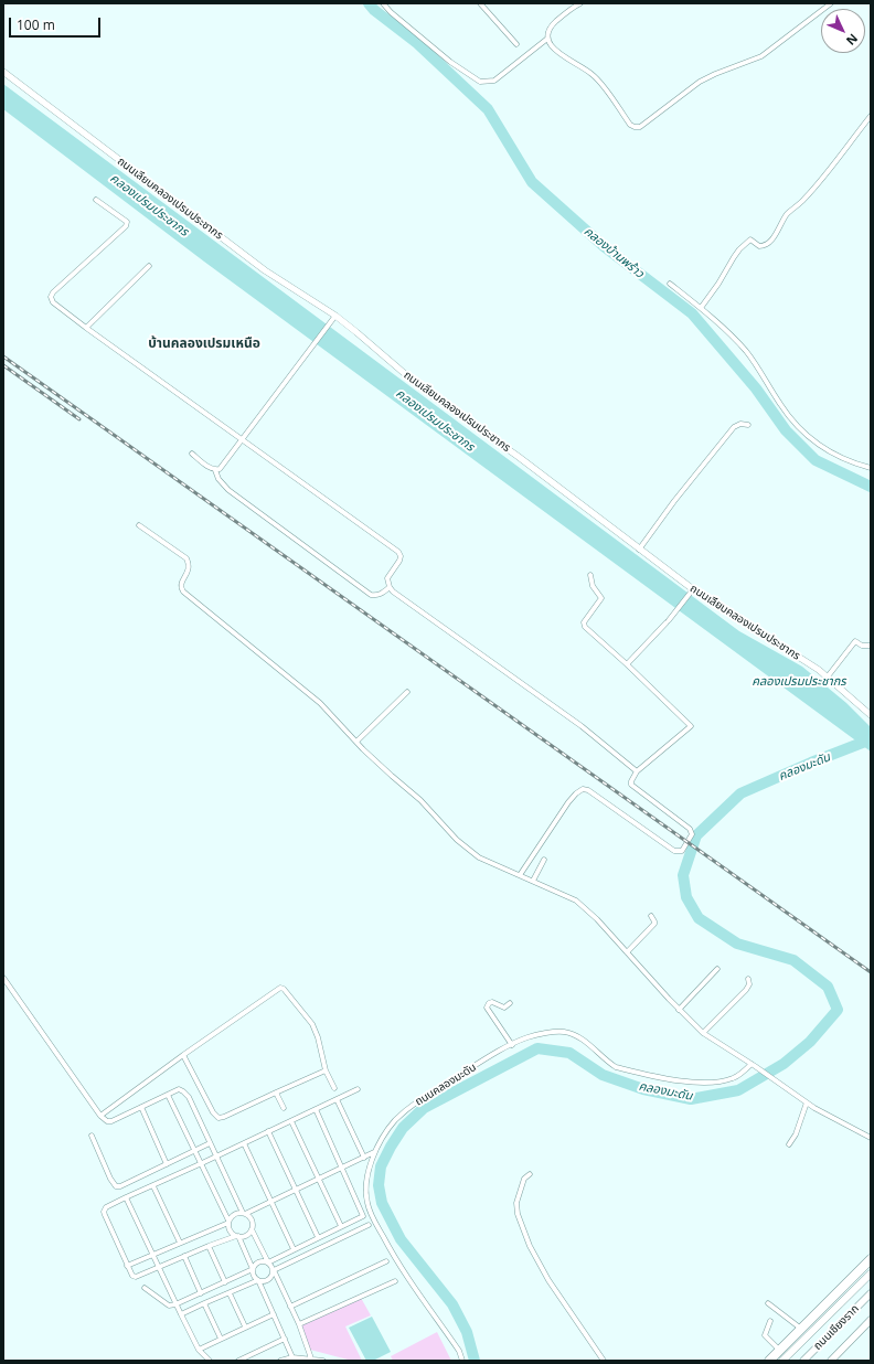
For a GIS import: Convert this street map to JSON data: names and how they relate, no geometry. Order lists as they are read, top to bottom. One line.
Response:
{"streets":{"main road":["ถนนเชียงราก"],"street":["ถนนเลียบคลองเปรมประชากร","ถนนคลองมะดัน"]},"districts":["บ้านคลองเปรมเหนือ"],"water":["คลองเปรมประชากร","คลองบ้านพร้าว","คลองมะดัน"],"scale_bar":"100 m","north":"bottom right"}
